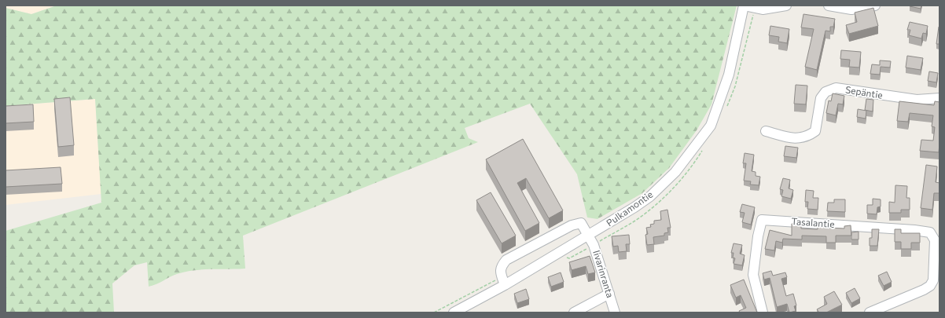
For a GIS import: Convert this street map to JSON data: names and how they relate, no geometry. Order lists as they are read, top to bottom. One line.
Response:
{"streets":{"street":["Sepäntie","Pulkamontie","Tasalantie","Iivarinranta"]},"crossings":[["Pulkamontie","Iivarinranta"]]}
